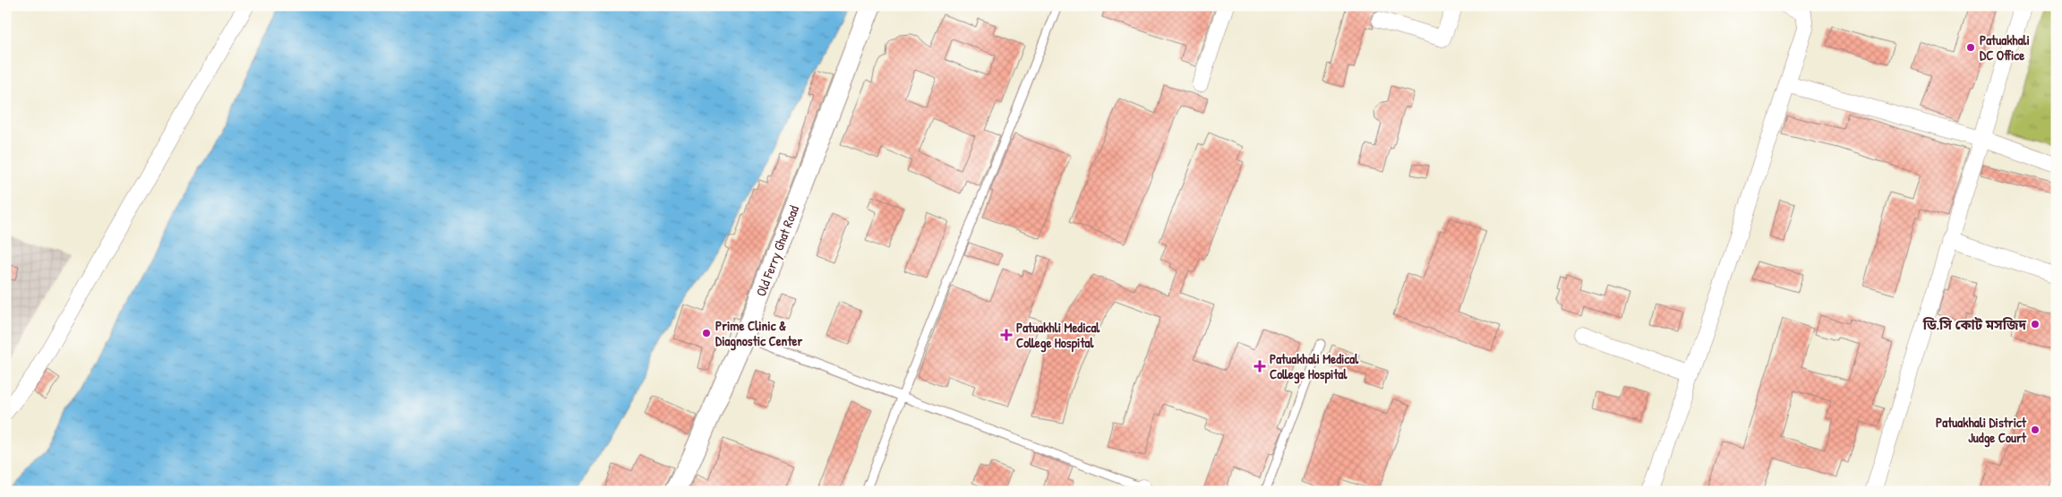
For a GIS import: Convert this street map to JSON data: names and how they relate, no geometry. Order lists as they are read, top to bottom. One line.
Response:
{"streets":{"street":["Old Ferry Ghat Road"]},"places":{"other":["Patuakhali DC Office","ডি.সি কোট মসজিদ","Prime Clinic & Diagnostic Center","Patuakhali District Judge Court"],"health":["Patuakhli Medical College Hospital","Patuakhali Medical College Hospital"]}}
